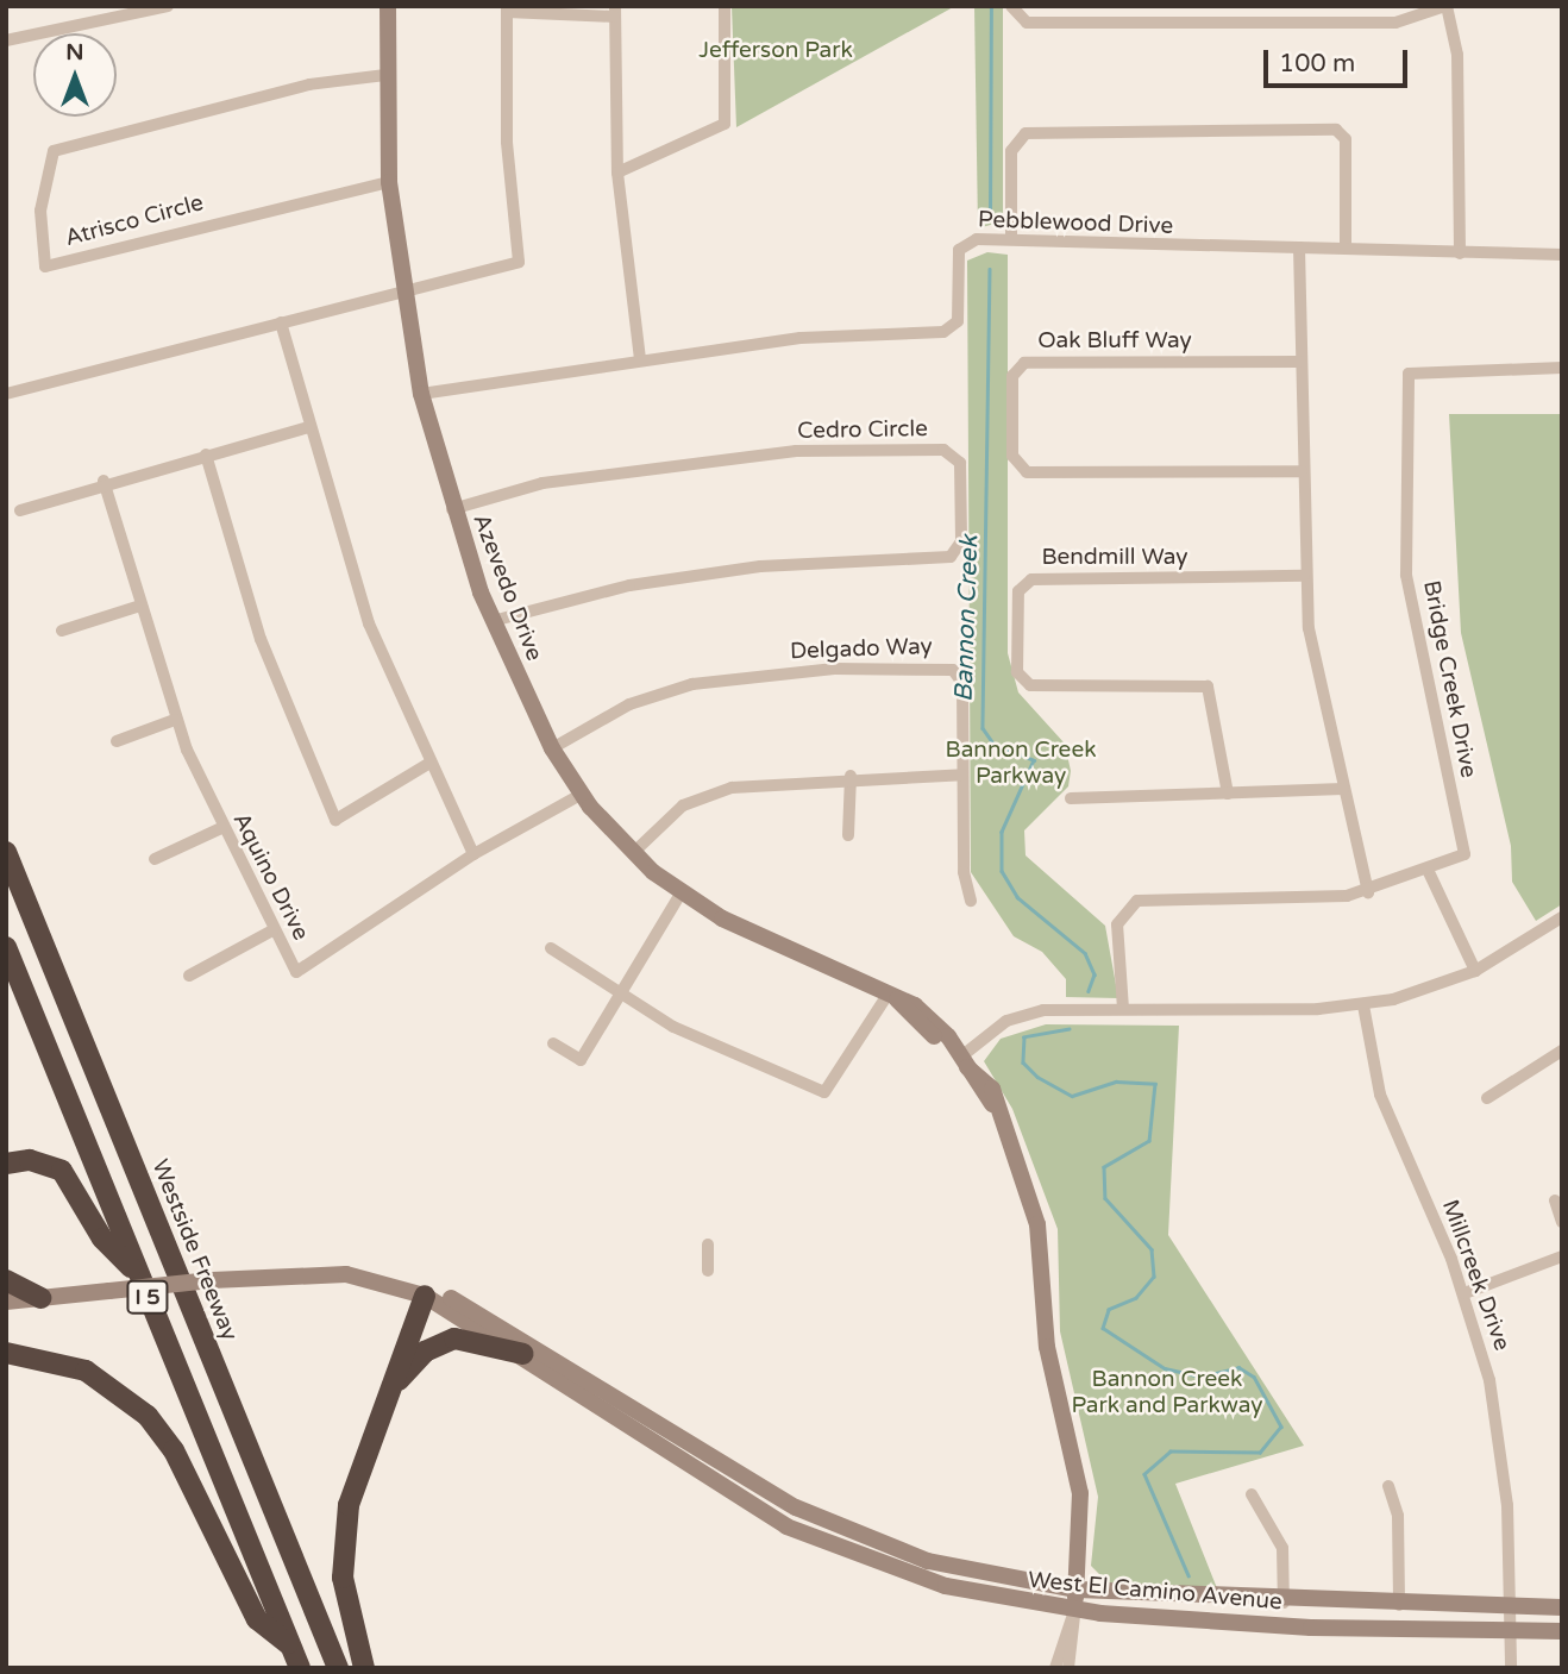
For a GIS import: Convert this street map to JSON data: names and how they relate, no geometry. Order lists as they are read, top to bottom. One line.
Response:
{"streets":{"highway":["Westside Freeway","I 5"],"main road":["Azevedo Drive","West El Camino Avenue"],"street":["Atrisco Circle","Pebblewood Drive","Oak Bluff Way","Cedro Circle","Bendmill Way","Delgado Way","Bridge Creek Drive","Aquino Drive","Millcreek Drive"]},"crossings":[["Atrisco Circle","Azevedo Drive"],["Pebblewood Drive","Azevedo Drive"],["Cedro Circle","Azevedo Drive"],["Azevedo Drive","Delgado Way"],["Azevedo Drive","Aquino Drive"],["Azevedo Drive","West El Camino Avenue"],["Millcreek Drive","West El Camino Avenue"]],"water":["Bannon Creek"],"parks":["Jefferson Park","Bannon Creek Parkway","Bannon Creek Park and Parkway"],"scale_bar":"100 m","north":"top"}
